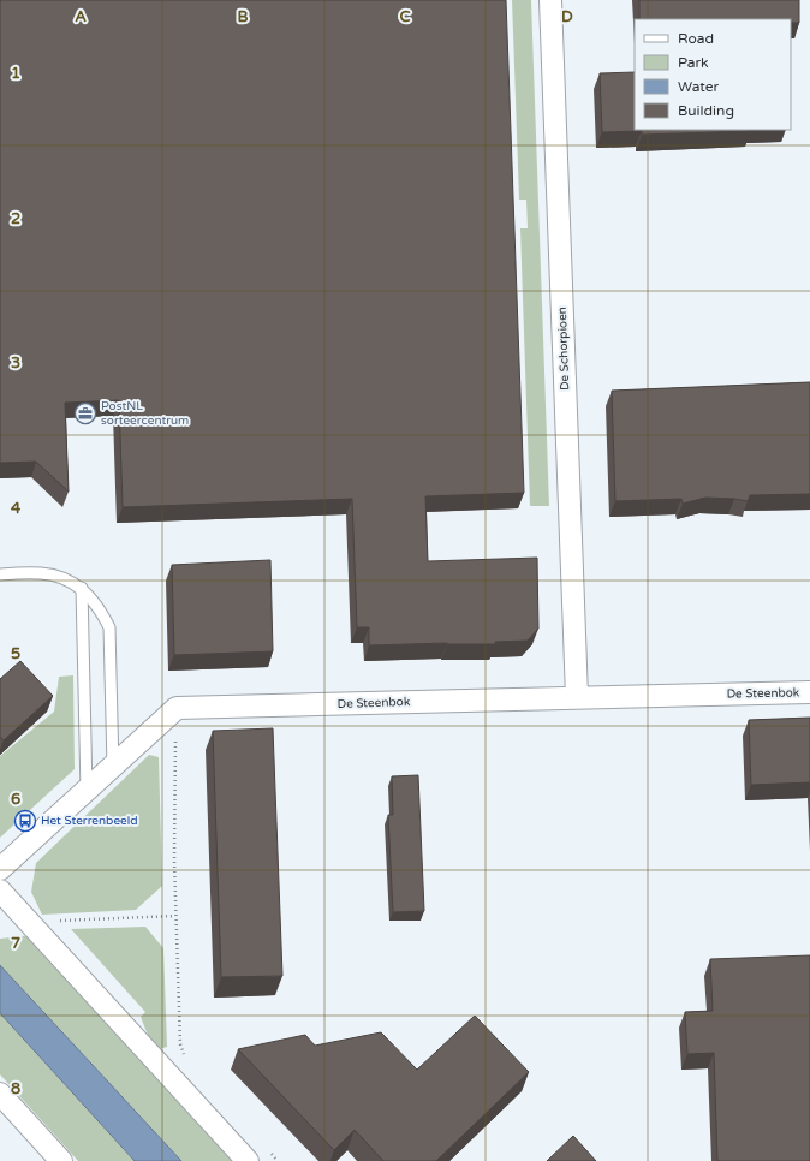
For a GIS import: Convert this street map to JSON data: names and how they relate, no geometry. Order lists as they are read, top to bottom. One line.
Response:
{"streets":{"street":["De Schorpioen","De Steenbok"]},"crossings":[["De Schorpioen","De Steenbok"]],"places":{"office":["PostNL sorteercentrum"],"bus stop":["Het Sterrenbeeld"]},"legend":["Road","Park","Water","Building"],"grid":{"columns":["A","B","C","D"],"rows":["1","2","3","4","5","6","7","8"]}}
